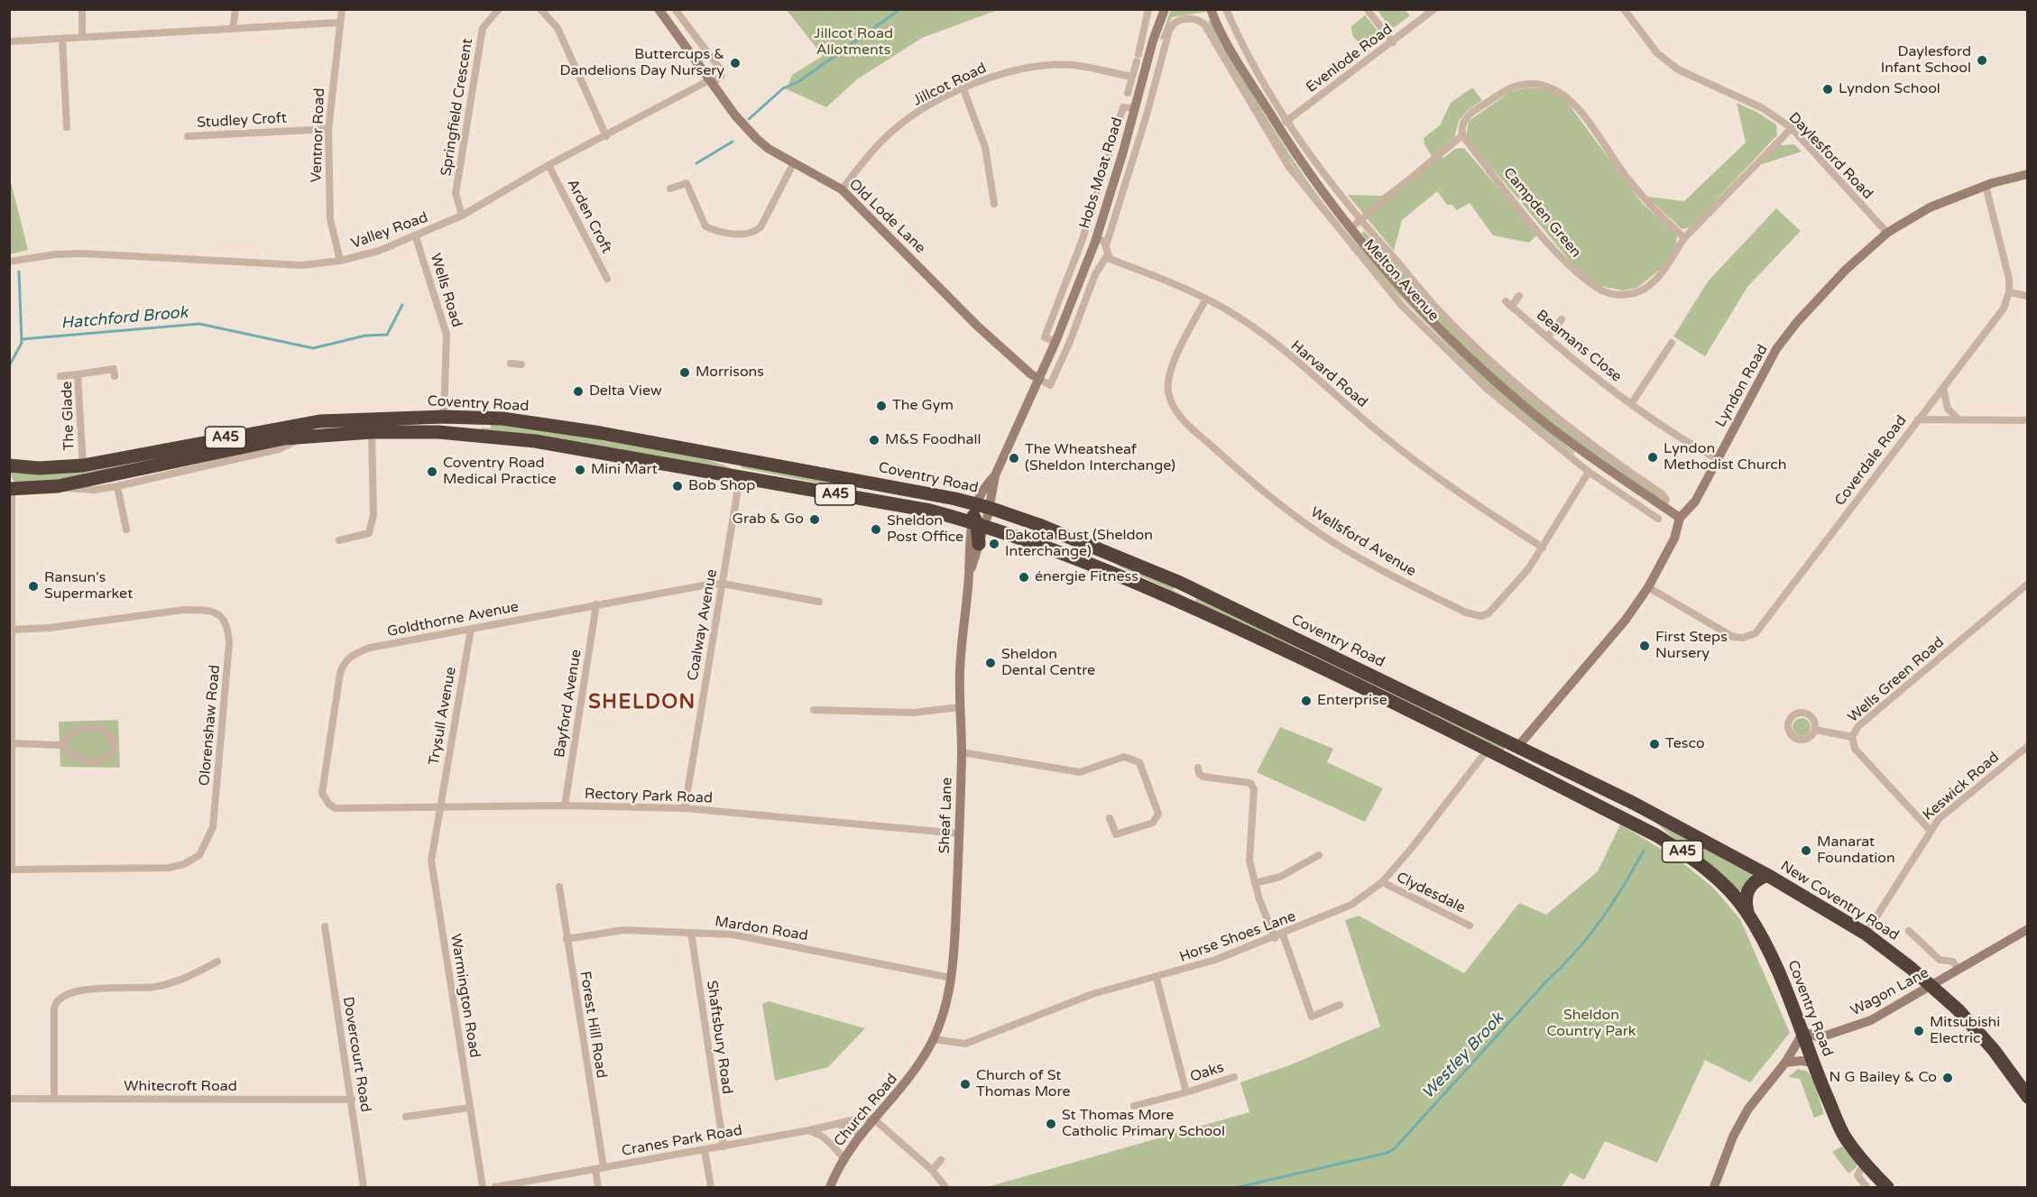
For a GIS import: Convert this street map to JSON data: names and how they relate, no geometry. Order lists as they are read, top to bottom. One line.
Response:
{"streets":{"highway":["Coventry Road","A45","New Coventry Road"],"street":["Evenlode Road","Jillcot Road","Springfield Crescent","Studley Croft","Ventnor Road","Daylesford Road","Hobs Moat Road","Campden Green","Arden Croft","Old Lode Lane","Valley Road","Melton Avenue","Wells Road","Beamans Close","Harvard Road","Lyndon Road","The Glade","Coverdale Road","Wellsford Avenue","Goldthorne Avenue","Coalway Avenue","Wells Green Road","Bayford Avenue","Trysull Avenue","Olorenshaw Road","Keswick Road","Rectory Park Road","Sheaf Lane","Clydesdale","Mardon Road","Horse Shoes Lane","Wagon Lane","Warmington Road","Forest Hill Road","Shaftsbury Road","Dovercourt Road","Oaks","Whitecroft Road","Church Road","Cranes Park Road"]},"crossings":[["Evenlode Road","Melton Avenue"],["Jillcot Road","Old Lode Lane"],["Springfield Crescent","Valley Road"],["Studley Croft","Ventnor Road"],["Ventnor Road","Valley Road"],["Daylesford Road","Campden Green"],["Daylesford Road","Lyndon Road"],["Hobs Moat Road","Old Lode Lane"],["Hobs Moat Road","Melton Avenue"],["Hobs Moat Road","Coventry Road"],["Arden Croft","Valley Road"],["Old Lode Lane","Valley Road"],["Valley Road","Wells Road"],["Melton Avenue","Lyndon Road"],["Melton Avenue","Wellsford Avenue"],["Wells Road","Coventry Road"],["Beamans Close","Lyndon Road"],["Harvard Road","Wellsford Avenue"],["Lyndon Road","Coventry Road"],["Lyndon Road","Coverdale Road"],["Coventry Road","The Glade"],["Coventry Road","Coalway Avenue"],["Coventry Road","New Coventry Road"],["Coventry Road","Horse Shoes Lane"],["Coventry Road","Wagon Lane"],["Goldthorne Avenue","Coalway Avenue"],["Goldthorne Avenue","Bayford Avenue"],["Goldthorne Avenue","Trysull Avenue"],["Goldthorne Avenue","Rectory Park Road"],["Coalway Avenue","Rectory Park Road"],["Wells Green Road","Keswick Road"],["Bayford Avenue","Rectory Park Road"],["Trysull Avenue","Rectory Park Road"],["Trysull Avenue","Warmington Road"],["Keswick Road","New Coventry Road"],["Rectory Park Road","Sheaf Lane"],["Rectory Park Road","Warmington Road"],["Sheaf Lane","Mardon Road"],["Sheaf Lane","Horse Shoes Lane"],["Sheaf Lane","Church Road"],["Clydesdale","Horse Shoes Lane"],["New Coventry Road","Wagon Lane"],["Mardon Road","Forest Hill Road"],["Mardon Road","Shaftsbury Road"],["Forest Hill Road","Cranes Park Road"],["Shaftsbury Road","Cranes Park Road"],["Dovercourt Road","Whitecroft Road"],["Church Road","Cranes Park Road"]],"districts":["SHELDON"],"water":["Hatchford Brook","Westley Brook"],"parks":["Jillcot Road Allotments","Sheldon Country Park"],"places":["Daylesford Infant School","Buttercups & Dandelions Day Nursery","Lyndon School","Morrisons","Delta View","The Gym","M&S Foodhall","Lyndon Methodist Church","The Wheatsheaf (Sheldon Interchange)","Mini Mart","Coventry Road Medical Practice","Bob Shop","Grab & Go","Sheldon Post Office","Dakota Bust (Sheldon Interchange)","énergie Fitness","Ransun's Supermarket","First Steps Nursery","Sheldon Dental Centre","Enterprise","Tesco","Manarat Foundation","Mitsubishi Electric","N G Bailey & Co","Church of St Thomas More","St Thomas More Catholic Primary School"]}
